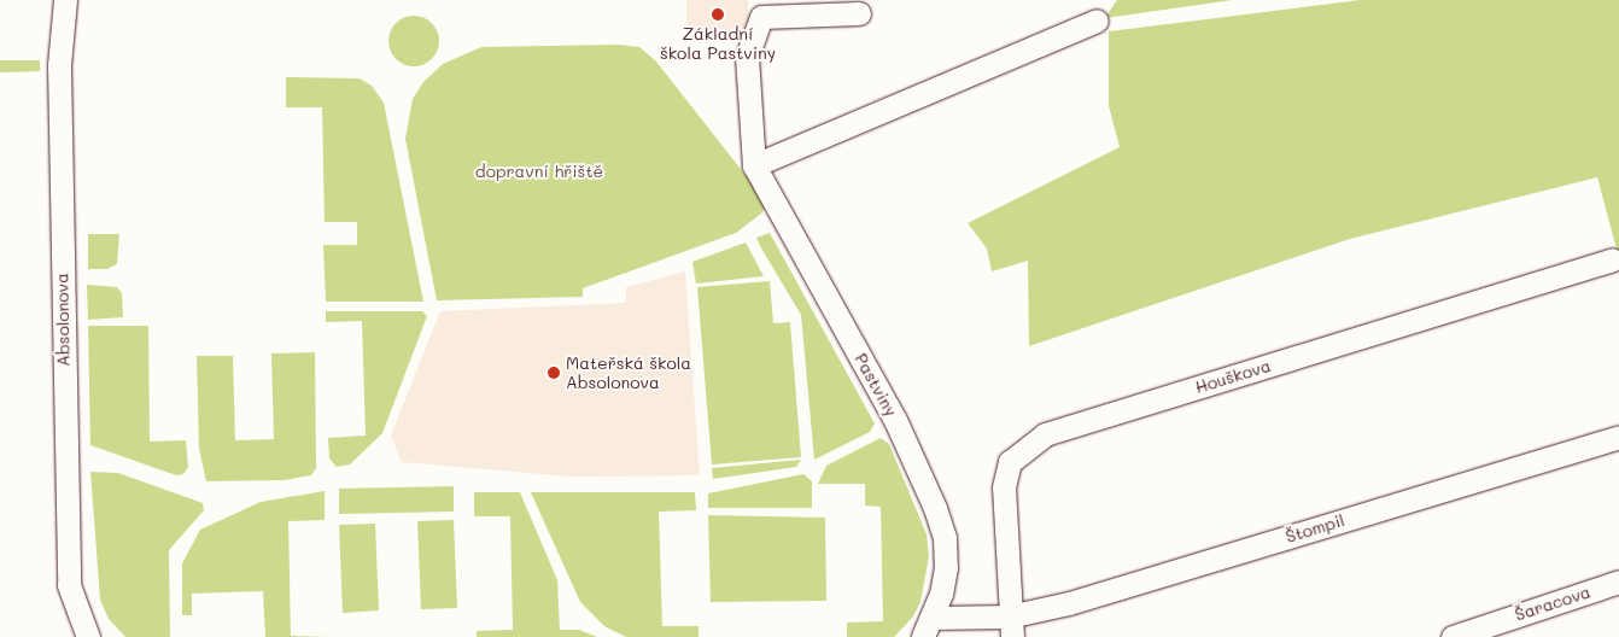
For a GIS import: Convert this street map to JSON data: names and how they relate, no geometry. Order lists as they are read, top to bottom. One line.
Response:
{"streets":{"street":["Absolonova","Houškova","Pastviny","Štompil","Šaracova"]},"crossings":[["Houškova","Pastviny"],["Houškova","Štompil"],["Pastviny","Štompil"]],"parks":["dopravní hřiště"],"places":["Základní škola Pastviny","Mateřská škola Absolonova"]}
